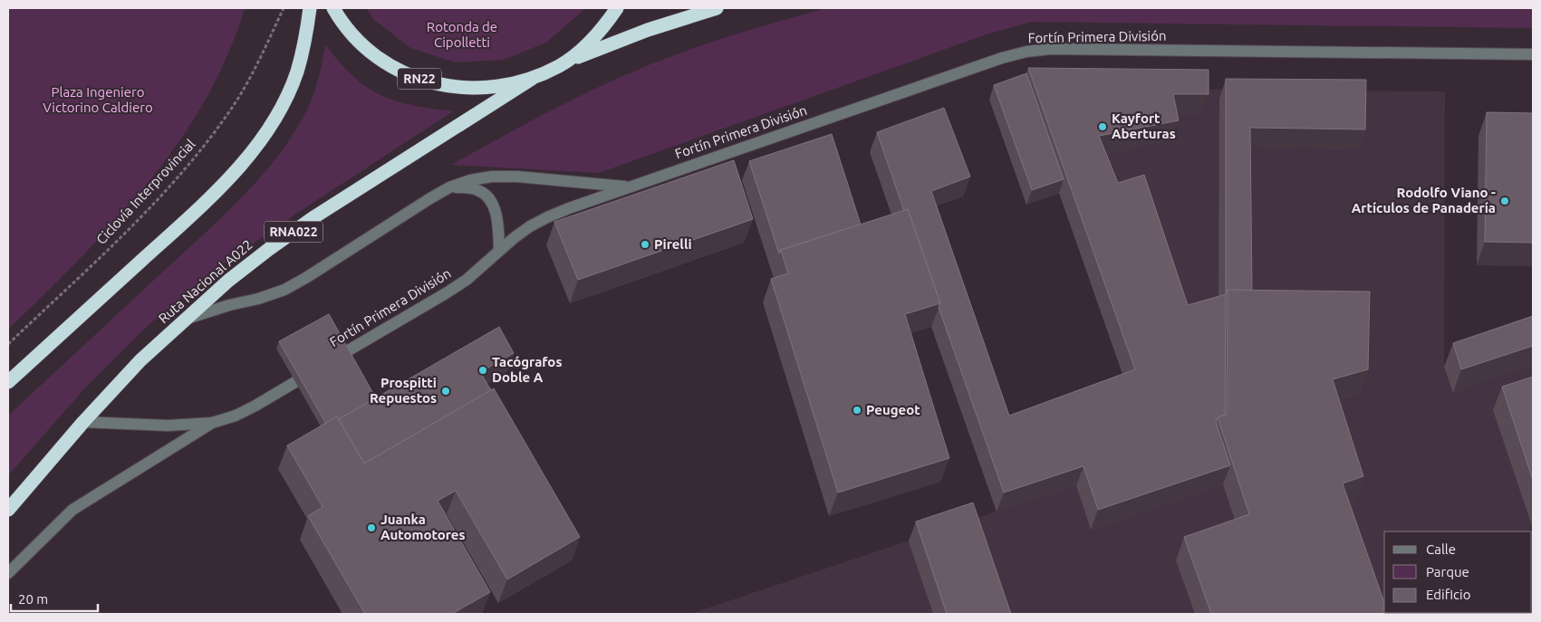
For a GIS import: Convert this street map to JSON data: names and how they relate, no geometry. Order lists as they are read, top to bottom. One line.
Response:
{"streets":{"highway":["RN22","RNA022","Ruta Nacional A022"],"street":["Fortín Primera División"],"path":["Ciclovía Interprovincial"]},"crossings":[["Fortín Primera División","Ruta Nacional A022"],["RN22","Ruta Nacional A022"]],"parks":["Rotonda de Cipolletti","Plaza Ingeniero Victorino Caldiero"],"places":["Kayfort Aberturas","Rodolfo Viano - Artículos de Panadería","Pirelli","Tacógrafos Doble A","Prospitti Repuestos","Peugeot","Juanka Automotores"],"legend":["Calle","Parque","Edificio"],"scale_bar":"20 m"}
